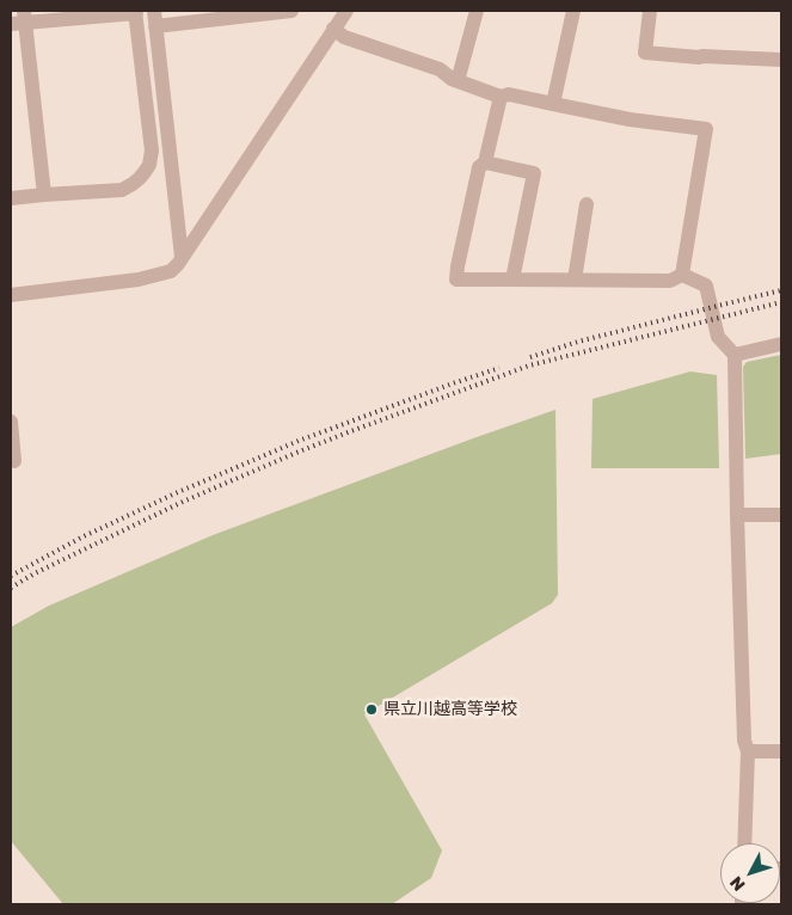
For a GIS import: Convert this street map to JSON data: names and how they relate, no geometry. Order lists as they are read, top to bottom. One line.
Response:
{"places":["県立川越高等学校"],"north":"bottom left"}
